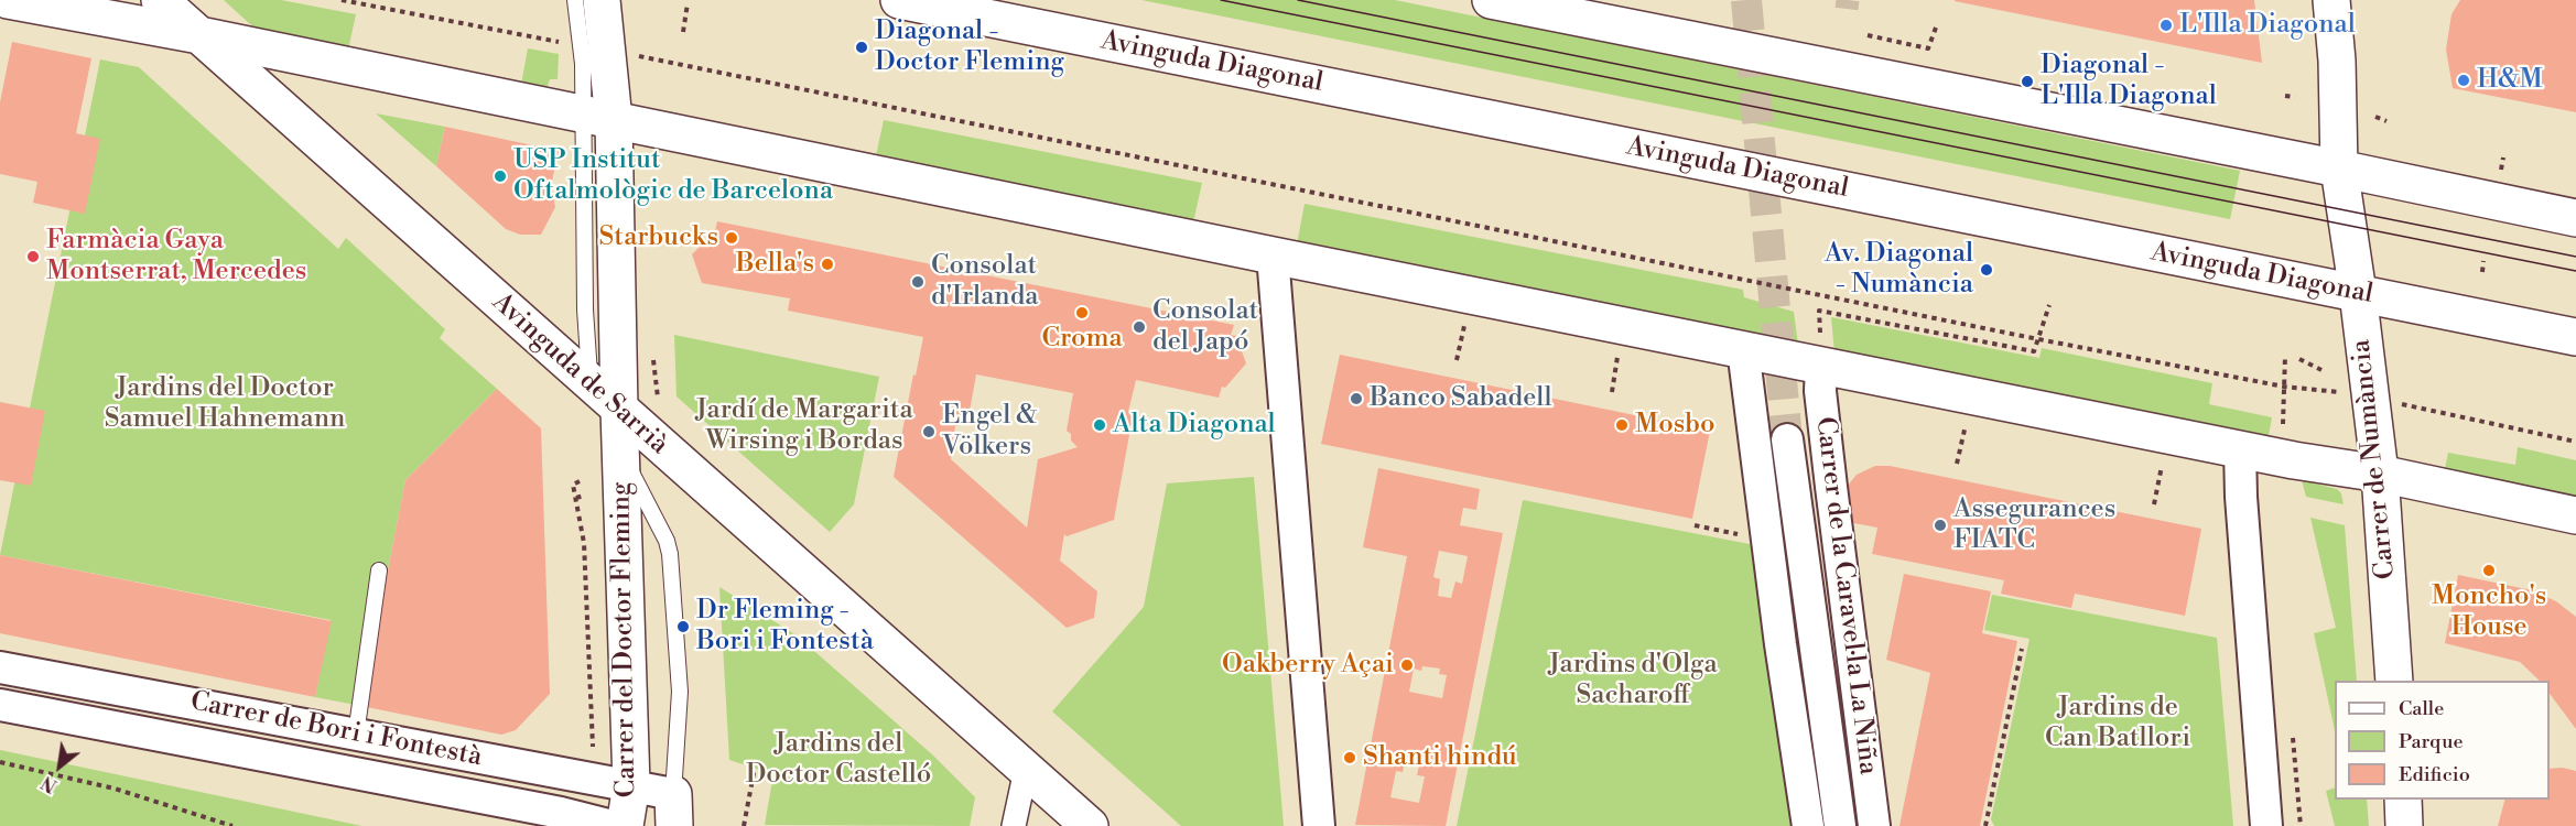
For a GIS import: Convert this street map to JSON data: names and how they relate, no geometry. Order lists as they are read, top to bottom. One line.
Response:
{"streets":{"main road":["Avinguda Diagonal","Avinguda de Sarrià","Carrer de Numància","Carrer del Doctor Fleming"],"street":["Carrer de la Caravel·la La Niña","Carrer de Bori i Fontestà"]},"crossings":[["Avinguda Diagonal","Carrer de Numància"],["Avinguda de Sarrià","Carrer del Doctor Fleming"],["Carrer del Doctor Fleming","Carrer de Bori i Fontestà"]],"parks":["Jardins del Doctor Samuel Hahnemann","Jardí de Margarita Wirsing i Bordas","Jardins d'Olga Sacharoff","Jardins de Can Batllori","Jardins del Doctor Castelló"],"places":["L'Illa Diagonal","Diagonal - Doctor Fleming","H&M","Diagonal - L'Illa Diagonal","USP Institut Oftalmològic de Barcelona","Starbucks","Farmàcia Gaya Montserrat, Mercedes","Bella's","Av. Diagonal - Numància","Consolat d'Irlanda","Croma","Consolat del Japó","Banco Sabadell","Alta Diagonal","Mosbo","Engel & Völkers","Assegurances FIATC","Moncho's House","Dr Fleming - Bori i Fontestà","Oakberry Açai","Shanti hindú"],"legend":["Calle","Parque","Edificio"],"north":"bottom left"}
